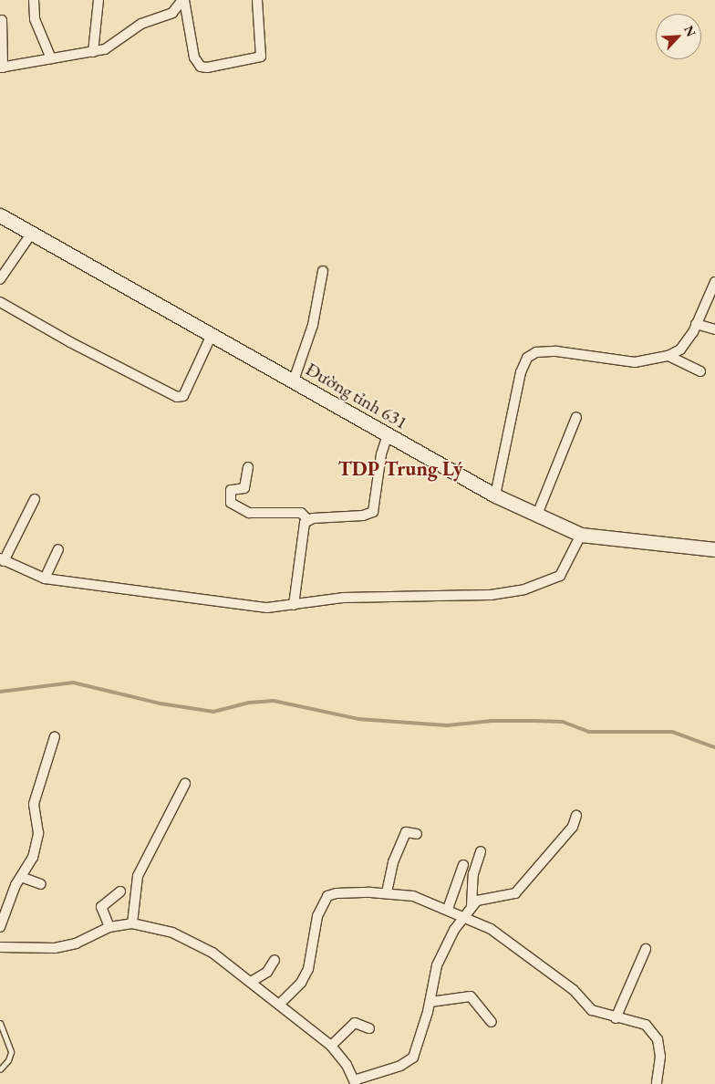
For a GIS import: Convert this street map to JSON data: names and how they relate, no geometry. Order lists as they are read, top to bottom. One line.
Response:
{"streets":{"main road":["Đường tỉnh 631"]},"districts":["TDP Trung Lý"],"north":"top right"}
